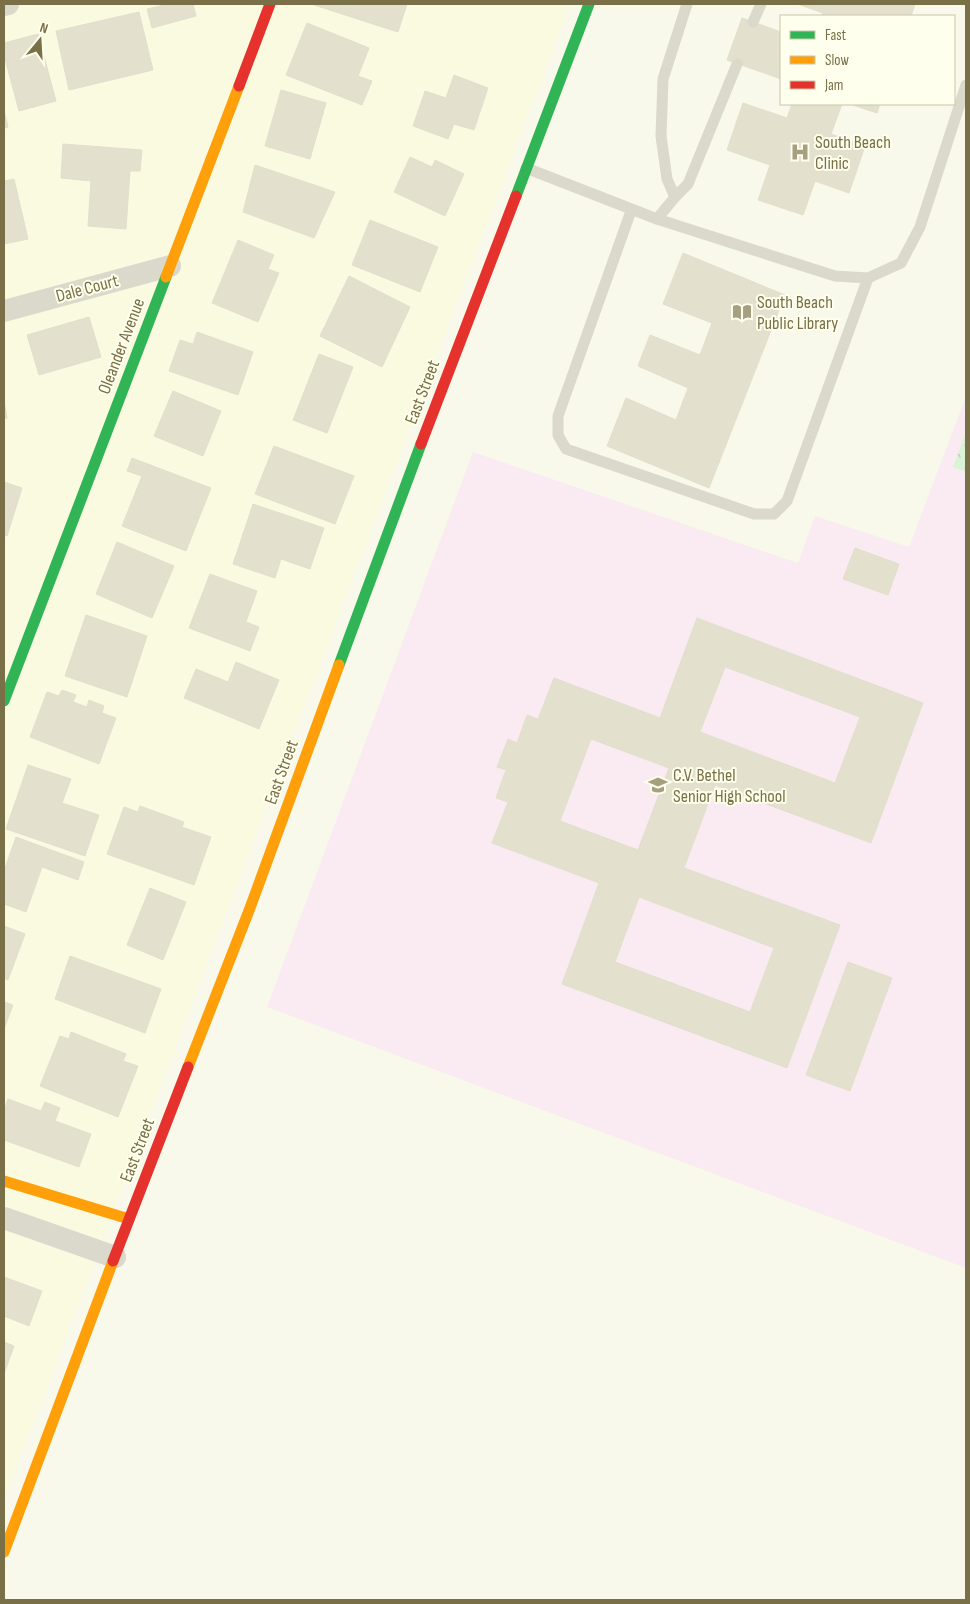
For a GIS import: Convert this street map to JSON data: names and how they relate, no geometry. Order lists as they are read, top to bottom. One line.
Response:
{"streets":{"main road":["Oleander Avenue","East Street"],"street":["Dale Court"]},"crossings":[["Dale Court","Oleander Avenue"]],"places":{"hospital":["South Beach Clinic"],"library":["South Beach Public Library"],"school or university":["C.V. Bethel Senior High School"]},"legend":["Fast","Slow","Jam"],"north":"top"}
